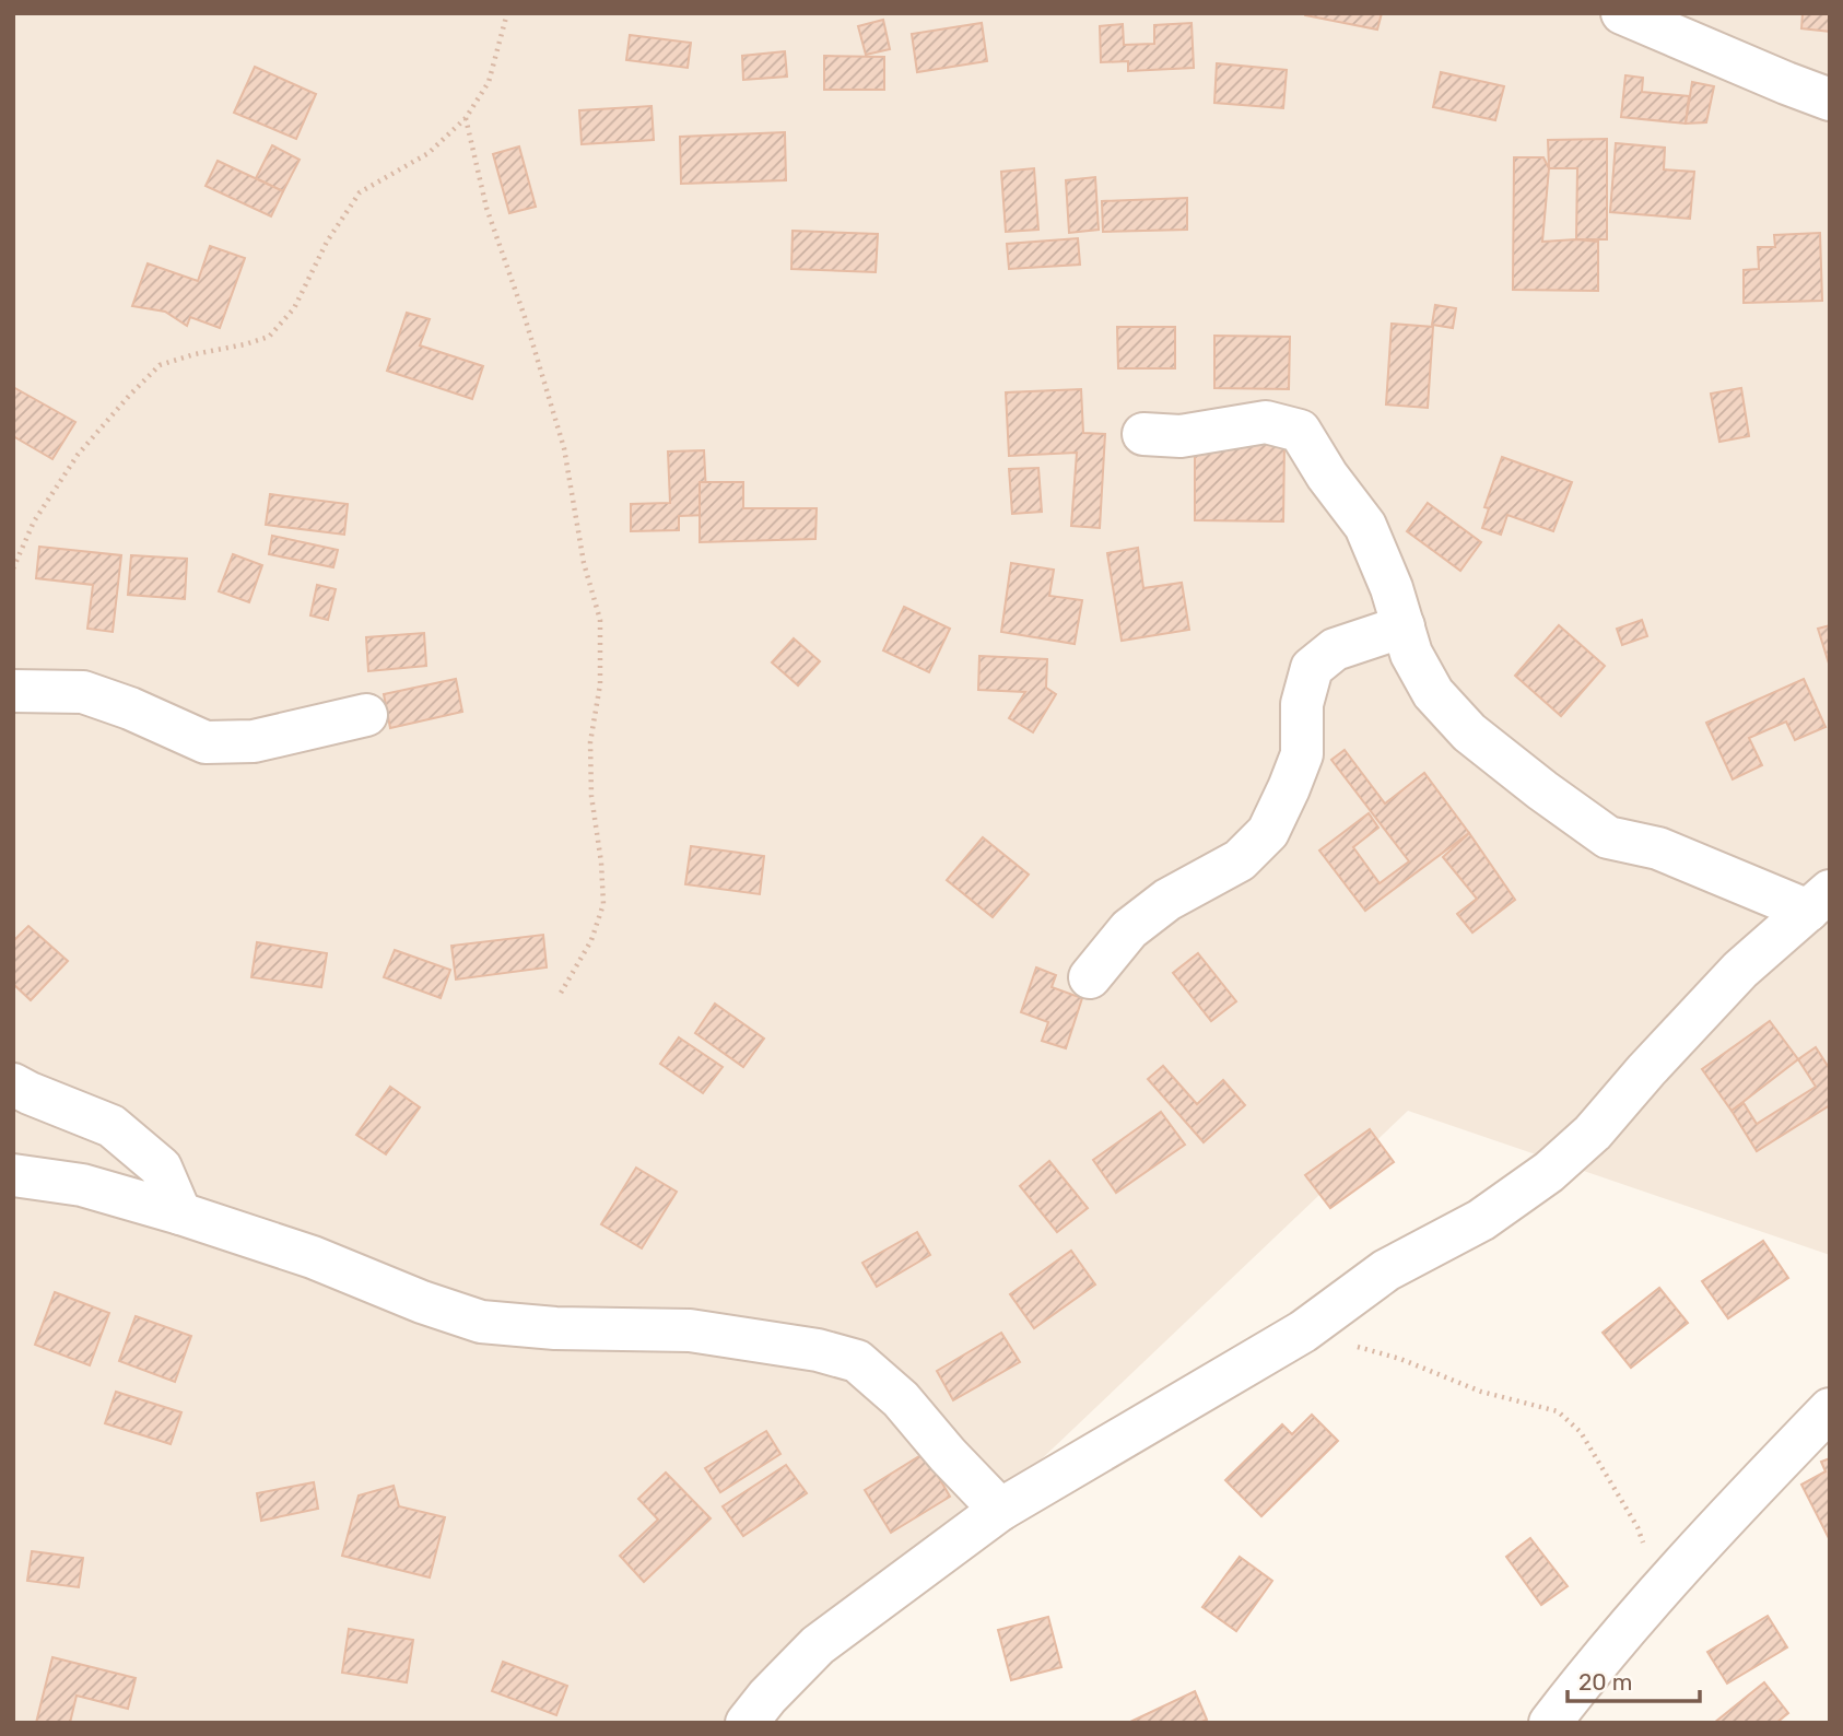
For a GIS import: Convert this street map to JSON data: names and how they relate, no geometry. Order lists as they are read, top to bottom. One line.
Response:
{"scale_bar":"20 m"}
